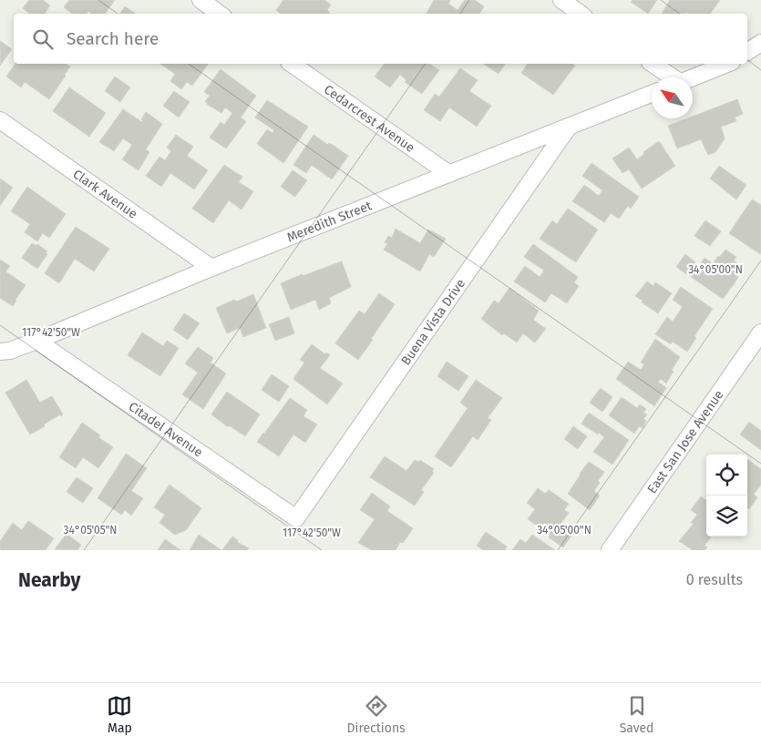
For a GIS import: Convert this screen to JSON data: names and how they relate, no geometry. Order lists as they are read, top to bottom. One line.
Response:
{"streets":{"street":["Cedarcrest Avenue","Clark Avenue","Meredith Street","Buena Vista Drive","Citadel Avenue","East San Jose Avenue"]},"crossings":[["Cedarcrest Avenue","Meredith Street"],["Clark Avenue","Meredith Street"],["Meredith Street","Buena Vista Drive"],["Meredith Street","Citadel Avenue"],["Buena Vista Drive","Citadel Avenue"]],"north":"top left","page":{"search":"Search here","heading":["Nearby","0 results"],"nav":["Map","Directions","Saved"]},"coordinates":["34°05'00\"N","117°42'50\"W","34°05'05\"N"]}
